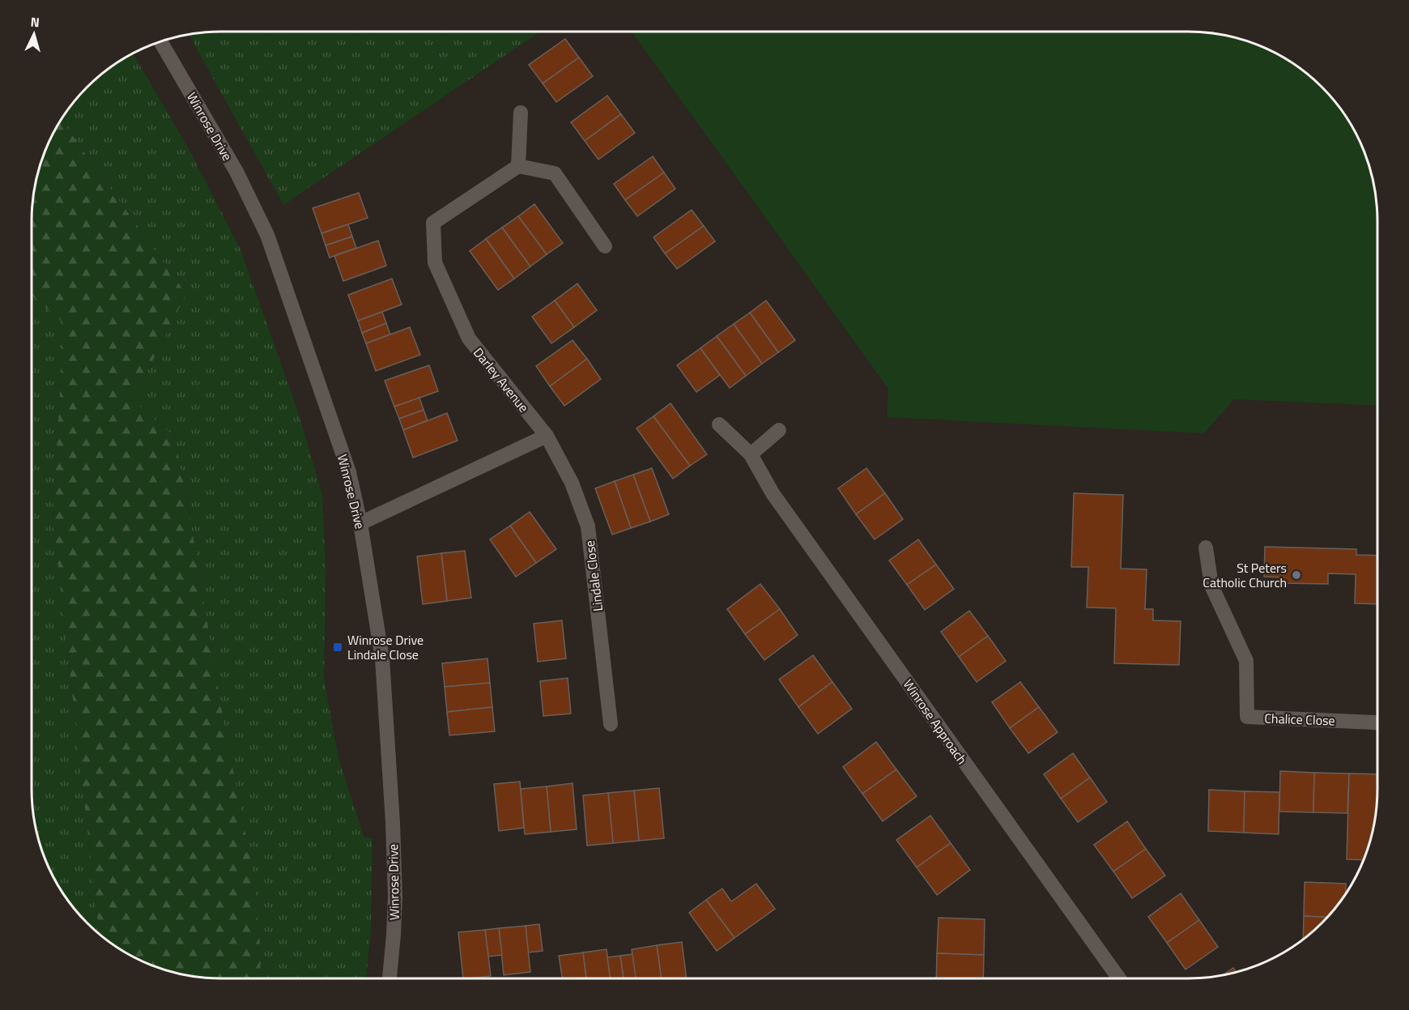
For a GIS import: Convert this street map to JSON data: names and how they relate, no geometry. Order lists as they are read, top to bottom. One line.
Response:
{"streets":{"street":["Winrose Drive","Darley Avenue","Lindale Close","Chalice Close","Winrose Approach"]},"crossings":[["Darley Avenue","Lindale Close"]],"places":{"other":["St Peters Catholic Church"],"transit":["Winrose Drive Lindale Close"]},"north":"top"}
